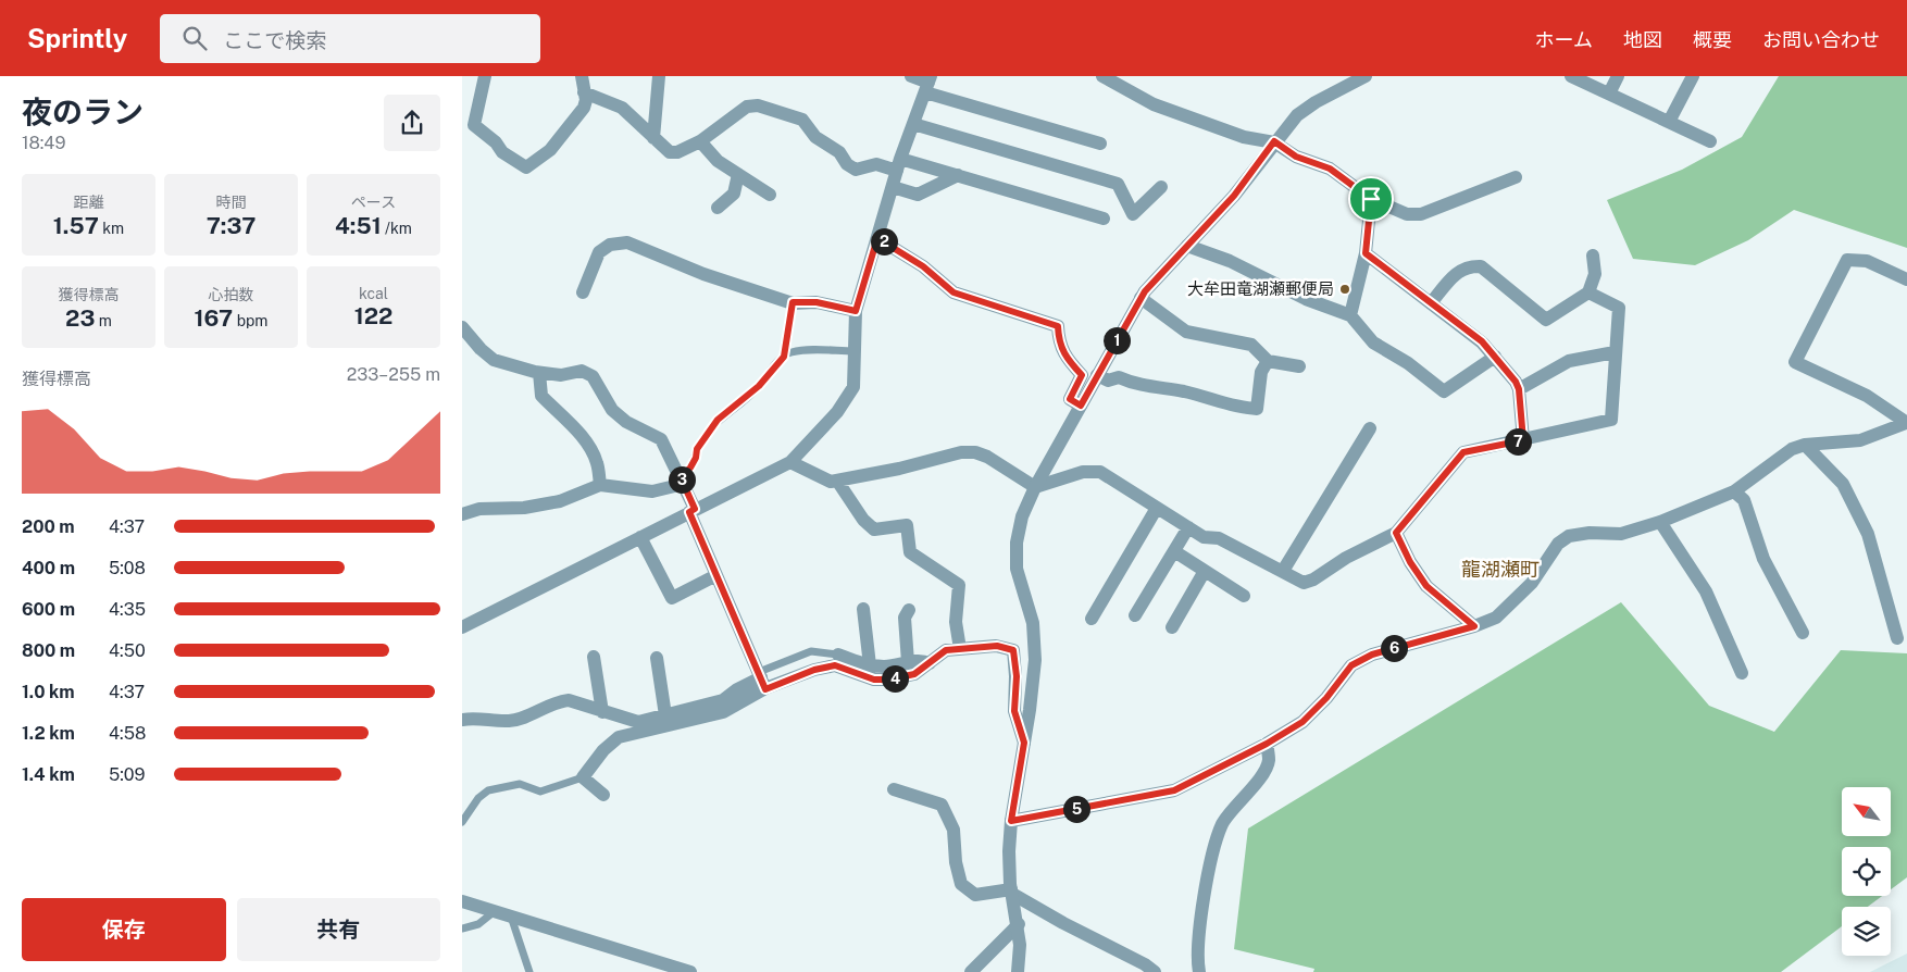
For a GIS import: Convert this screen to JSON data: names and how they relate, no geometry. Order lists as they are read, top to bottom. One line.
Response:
{"districts":["龍湖瀬町"],"places":["大牟田竜湖瀬郵便局"],"north":"top left","page":{"header":"Sprintly","search":"ここで検索","nav":["ホーム","地図","概要","お問い合わせ"],"heading":["夜のラン","18:49"],"stats":[["距離","1.57 km"],["時間","7:37"],["ペース","4:51 /km"],["獲得標高","23 m"],["心拍数","167 bpm"],["kcal","122"]],"pins":["2","1","7","3","6","4","5"],"chart":["獲得標高","233–255 m"],"list":[{"name":"200 m","note":"4:37"},{"name":"400 m","note":"5:08"},{"name":"600 m","note":"4:35"},{"name":"800 m","note":"4:50"},{"name":"1.0 km","note":"4:37"},{"name":"1.2 km","note":"4:58"},{"name":"1.4 km","note":"5:09"}],"buttons":["保存","共有"]}}
